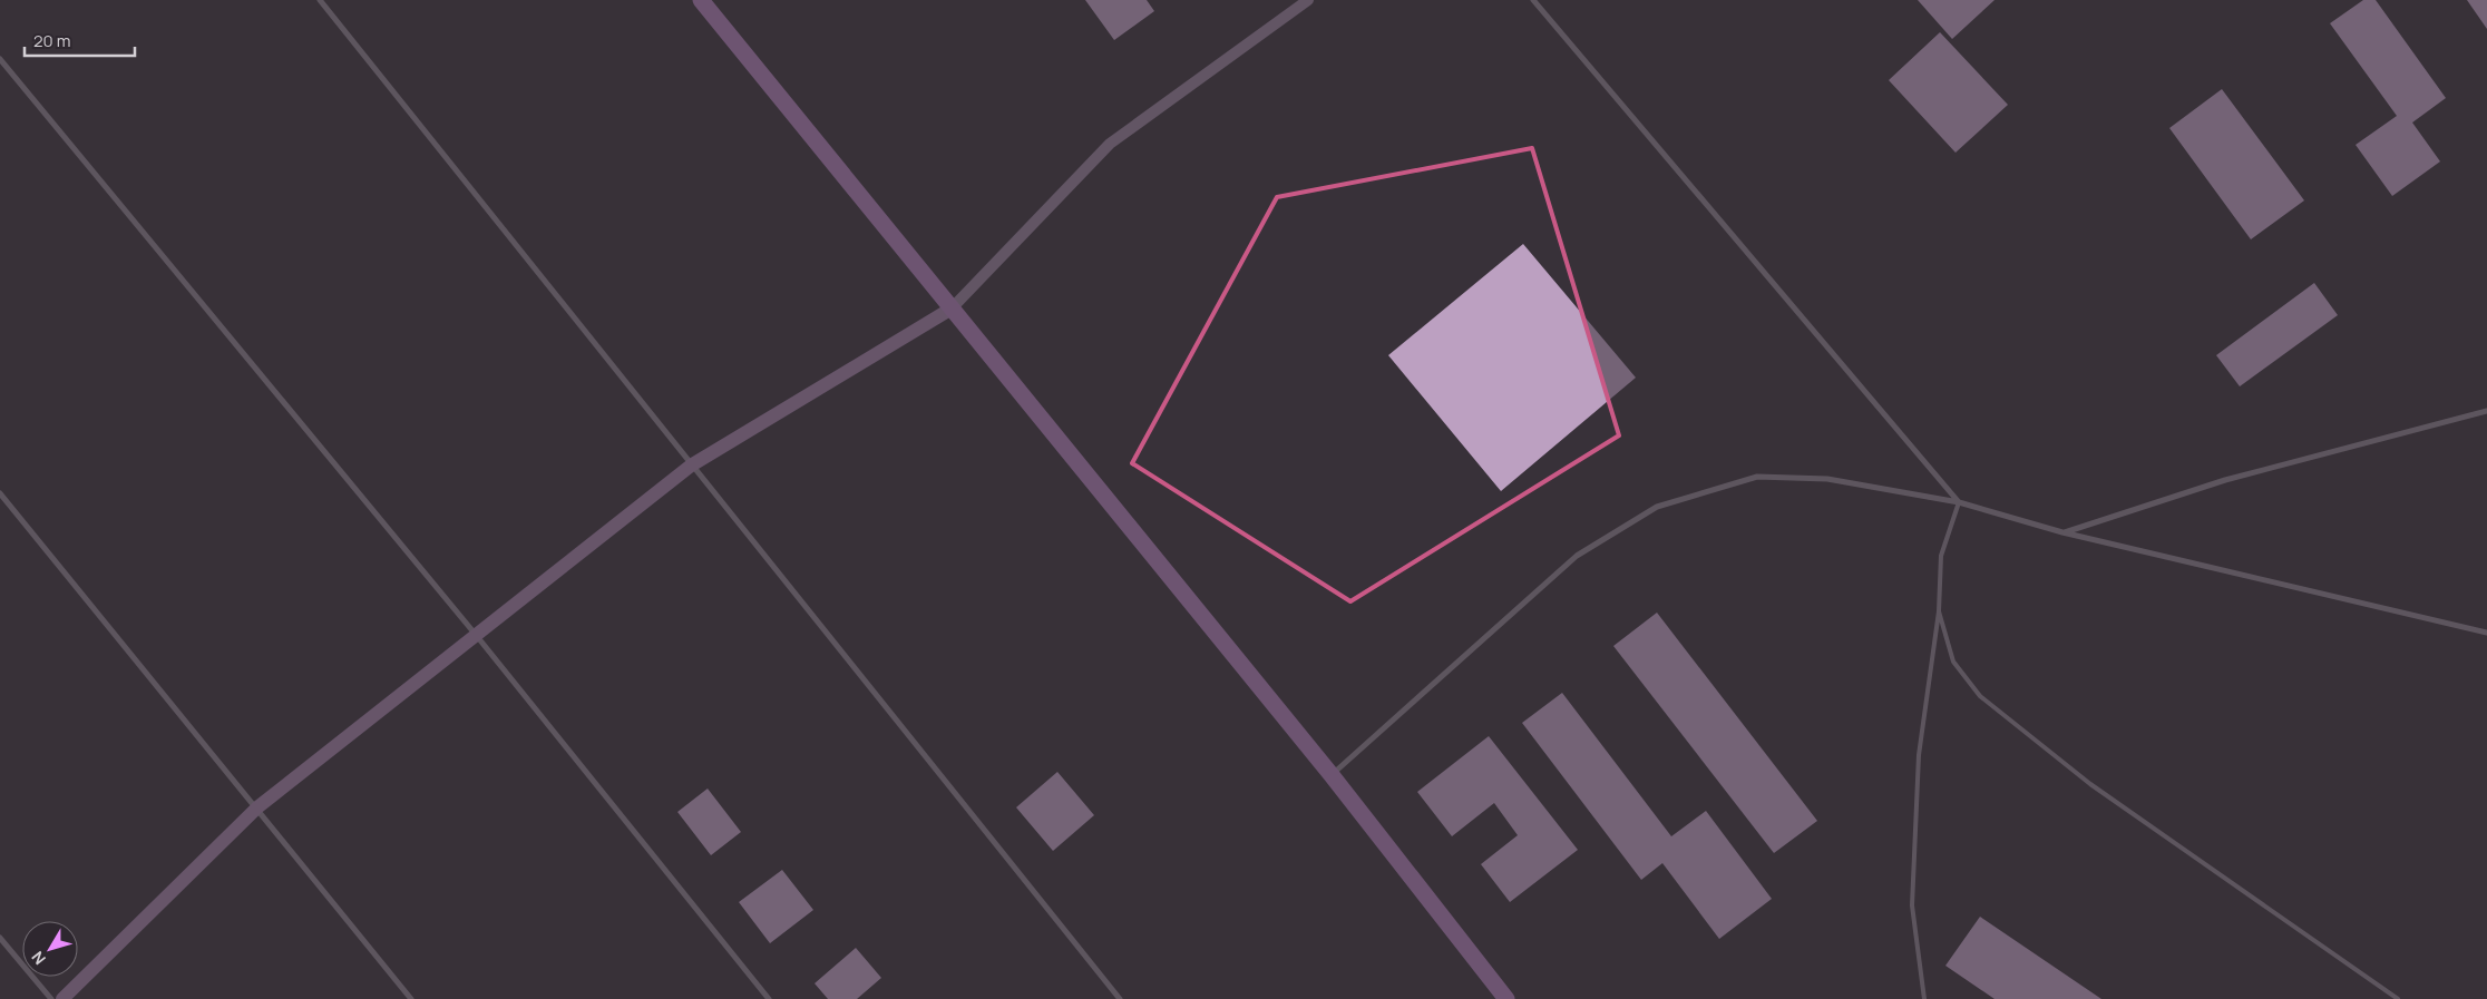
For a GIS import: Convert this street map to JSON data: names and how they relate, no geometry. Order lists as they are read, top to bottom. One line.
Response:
{"scale_bar":"20 m","north":"bottom left"}
